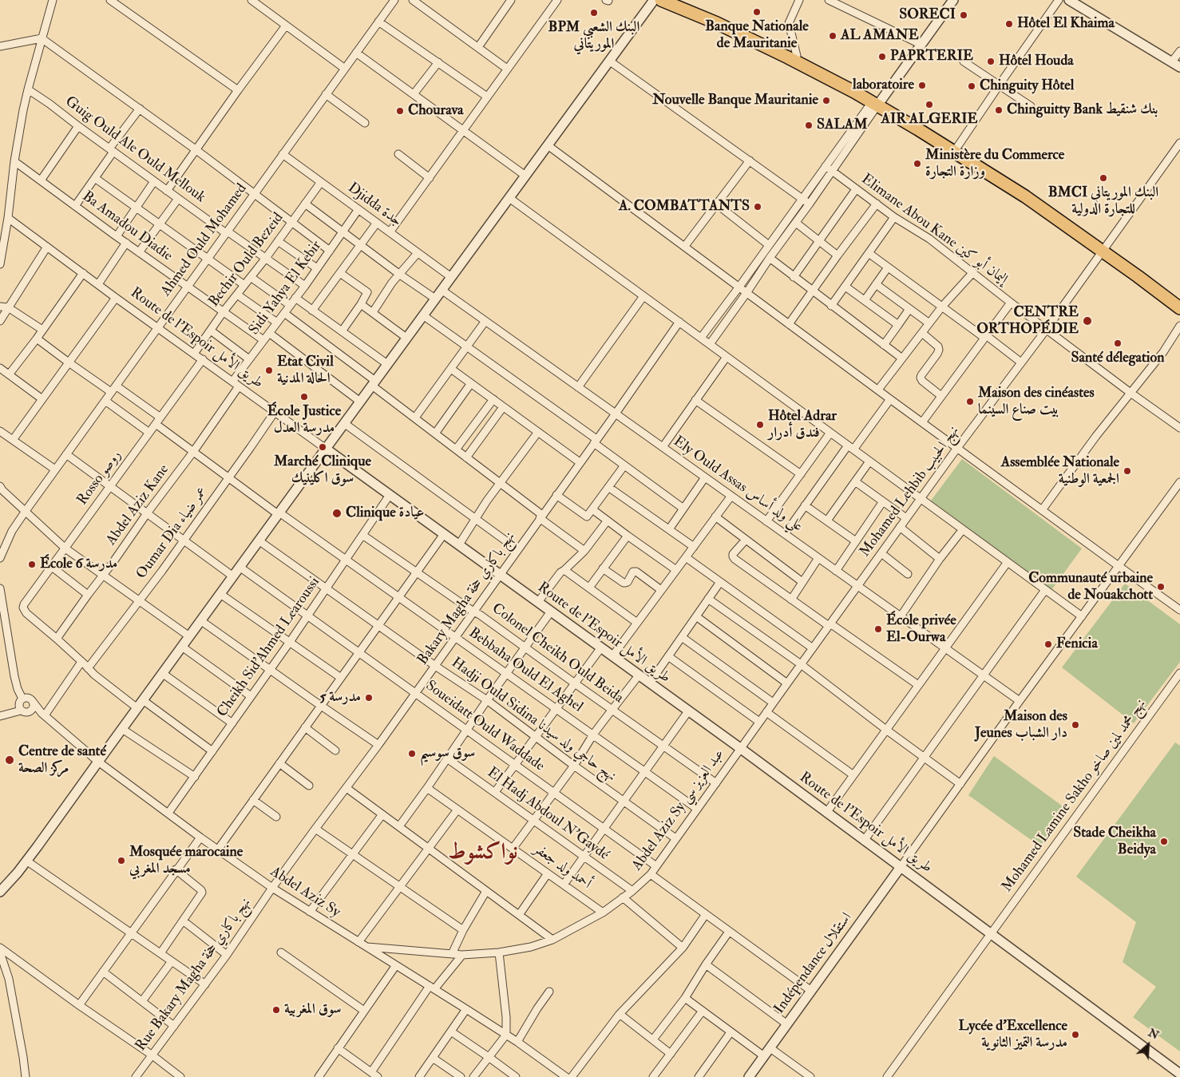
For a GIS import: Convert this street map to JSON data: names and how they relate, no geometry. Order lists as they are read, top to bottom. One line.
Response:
{"streets":{"street":["Guig Ould Ale Ould Mellouk","Djidda جدة","Ba Amadou Diadie","Elimane Abou Kane إليمان أبو كين","Ahmed Ould Mohamed","Bechir Ould Bezeid","Sidi Yahya El Kebir","Route de l’Espoir طريق الأمل","Rosso روصو","Ely Ould Assas علي ولد أساس","Mohamed Lehbib نهج الحبيب","Abdel Aziz Kane","Oumar Dia عمر ضياء","Bakary Magha نهج باكاري حخة","Cheikh Sid'Ahmed Learoussi","Colonel Cheikh Ould Beida","Bebbaha Ould El Aghel","Hadji Ould Sidina نهج حاجي ولد سيدنا","Soueidatt Ould Waddade","Mohamed Lamine Sakho نهج محمد لمين صاخو","Abdel Aziz Sy عبد العزيز سي","El Hadj Abdoul N'Gaydé","أحمد ولد جعفر","Abdel Aziz Sy","Indépendance استقلال","Rue Bakary Magha نهج باكاري حخة"]},"crossings":[["Guig Ould Ale Ould Mellouk","Ahmed Ould Mohamed"],["Guig Ould Ale Ould Mellouk","Bechir Ould Bezeid"],["Guig Ould Ale Ould Mellouk","Sidi Yahya El Kebir"],["Djidda جدة","Ahmed Ould Mohamed"],["Djidda جدة","Bechir Ould Bezeid"],["Djidda جدة","Sidi Yahya El Kebir"],["Ba Amadou Diadie","Ahmed Ould Mohamed"],["Ba Amadou Diadie","Bechir Ould Bezeid"],["Ba Amadou Diadie","Sidi Yahya El Kebir"],["Elimane Abou Kane إليمان أبو كين","Mohamed Lehbib نهج الحبيب"],["Ahmed Ould Mohamed","Route de l’Espoir طريق الأمل"],["Bechir Ould Bezeid","Route de l’Espoir طريق الأمل"],["Sidi Yahya El Kebir","Route de l’Espoir طريق الأمل"],["Sidi Yahya El Kebir","Abdel Aziz Kane"],["Route de l’Espoir طريق الأمل","Rosso روصو"],["Route de l’Espoir طريق الأمل","Mohamed Lehbib نهج الحبيب"],["Route de l’Espoir طريق الأمل","Abdel Aziz Kane"],["Route de l’Espoir طريق الأمل","Oumar Dia عمر ضياء"],["Route de l’Espoir طريق الأمل","Bakary Magha نهج باكاري حخة"],["Route de l’Espoir طريق الأمل","Cheikh Sid'Ahmed Learoussi"],["Route de l’Espoir طريق الأمل","Mohamed Lamine Sakho نهج محمد لمين صاخو"],["Route de l’Espoir طريق الأمل","Abdel Aziz Sy عبد العزيز سي"],["Route de l’Espoir طريق الأمل","Indépendance استقلال"],["Rosso روصو","Abdel Aziz Kane"],["Rosso روصو","Bebbaha Ould El Aghel"],["Ely Ould Assas علي ولد أساس","Mohamed Lehbib نهج الحبيب"],["Ely Ould Assas علي ولد أساس","Bakary Magha نهج باكاري حخة"],["Mohamed Lehbib نهج الحبيب","Abdel Aziz Sy عبد العزيز سي"],["Abdel Aziz Kane","Bebbaha Ould El Aghel"],["Oumar Dia عمر ضياء","Bebbaha Ould El Aghel"],["Bakary Magha نهج باكاري حخة","Colonel Cheikh Ould Beida"],["Bakary Magha نهج باكاري حخة","Bebbaha Ould El Aghel"],["Bakary Magha نهج باكاري حخة","Hadji Ould Sidina نهج حاجي ولد سيدنا"],["Bakary Magha نهج باكاري حخة","Soueidatt Ould Waddade"],["Bakary Magha نهج باكاري حخة","Abdel Aziz Sy"],["Bakary Magha نهج باكاري حخة","Rue Bakary Magha نهج باكاري حخة"],["Cheikh Sid'Ahmed Learoussi","Colonel Cheikh Ould Beida"],["Cheikh Sid'Ahmed Learoussi","Bebbaha Ould El Aghel"],["Cheikh Sid'Ahmed Learoussi","Hadji Ould Sidina نهج حاجي ولد سيدنا"],["Cheikh Sid'Ahmed Learoussi","Soueidatt Ould Waddade"],["Cheikh Sid'Ahmed Learoussi","Abdel Aziz Sy"],["Colonel Cheikh Ould Beida","Abdel Aziz Sy عبد العزيز سي"],["Bebbaha Ould El Aghel","Abdel Aziz Sy عبد العزيز سي"],["Hadji Ould Sidina نهج حاجي ولد سيدنا","Abdel Aziz Sy عبد العزيز سي"],["Soueidatt Ould Waddade","Abdel Aziz Sy عبد العزيز سي"],["Abdel Aziz Sy عبد العزيز سي","El Hadj Abdoul N'Gaydé"],["Abdel Aziz Sy عبد العزيز سي","أحمد ولد جعفر"],["Abdel Aziz Sy عبد العزيز سي","Abdel Aziz Sy"],["Abdel Aziz Sy","Rue Bakary Magha نهج باكاري حخة"]],"districts":["نواكشوط"],"places":["Banque Nationale de Mauritanie","BPM البنك الشعبي الموريتاني","SORECI","Hôtel El Khaima","AL AMANE","PAPRTERIE","Hôtel Houda","laboratoire","Chinguity Hôtel","Nouvelle Banque Mauritanie","AIR ALGERIE","Chinguitty Bank بنك شنقيط","Chourava","SALAM","Ministère du Commerce وزارة التجارة","BMCI البنك الموريتاني للتجارة الدولية","A. COMBATTANTS","CENTRE ORTHOPÉDIE","Santé délegation","Etat Civil الحالة المدنية","École Justice مدرسة العدل","Maison des cinéastes بيت صناع السينما","Hôtel Adrar فندق أدرار","Marché Clinique سوق اكلينيك","Assemblée Nationale الجمعية الوطنية","Clinique عيادة","École 6 مدرسة","Communauté urbaine de Nouakchott","École privée El-Ourwa","Fenicia","مدرسة 5","Maison des Jeunes دار الشباب","سوق سوسيم","Centre de santé مركز الصحة","Stade Cheikha Beidya","Mosquée marocaine مسجد المغربي","سوق المغربية","Lycée d'Excellence مدرسة التميز الثانوية"],"north":"top right"}
